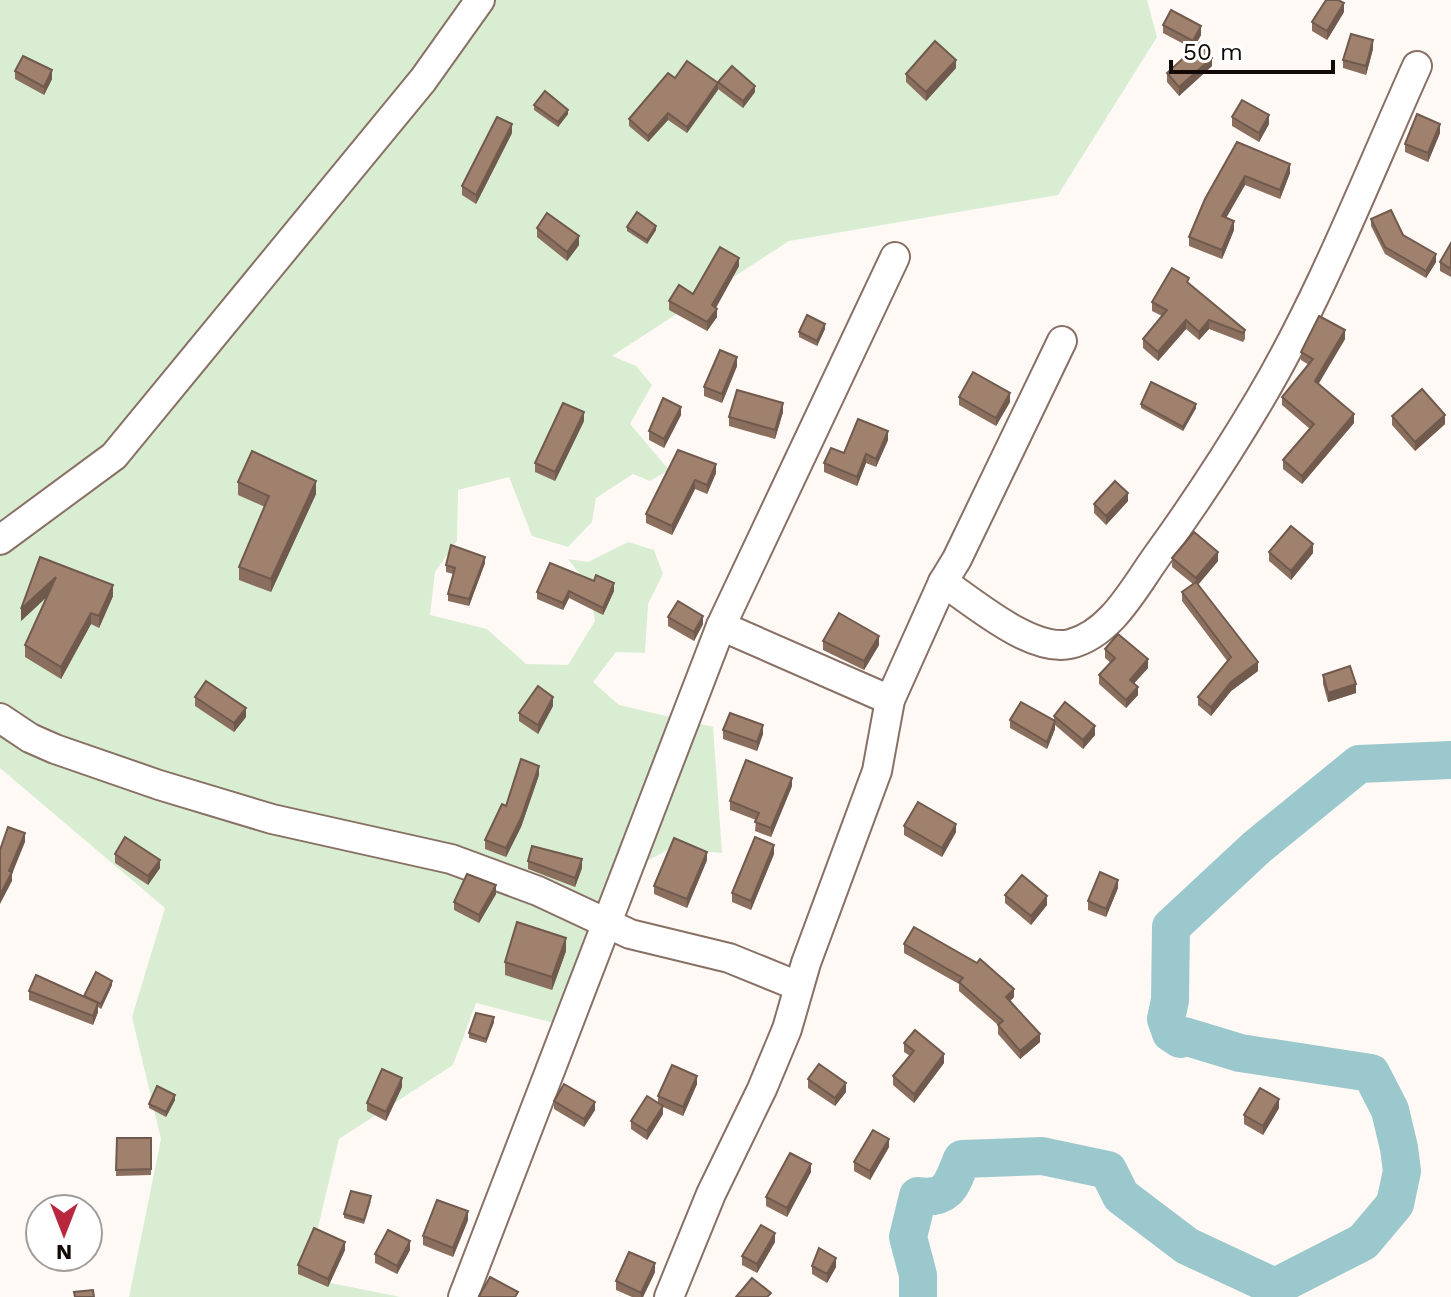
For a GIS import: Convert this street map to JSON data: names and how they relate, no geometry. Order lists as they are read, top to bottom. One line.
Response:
{"scale_bar":"50 m","north":"bottom"}
